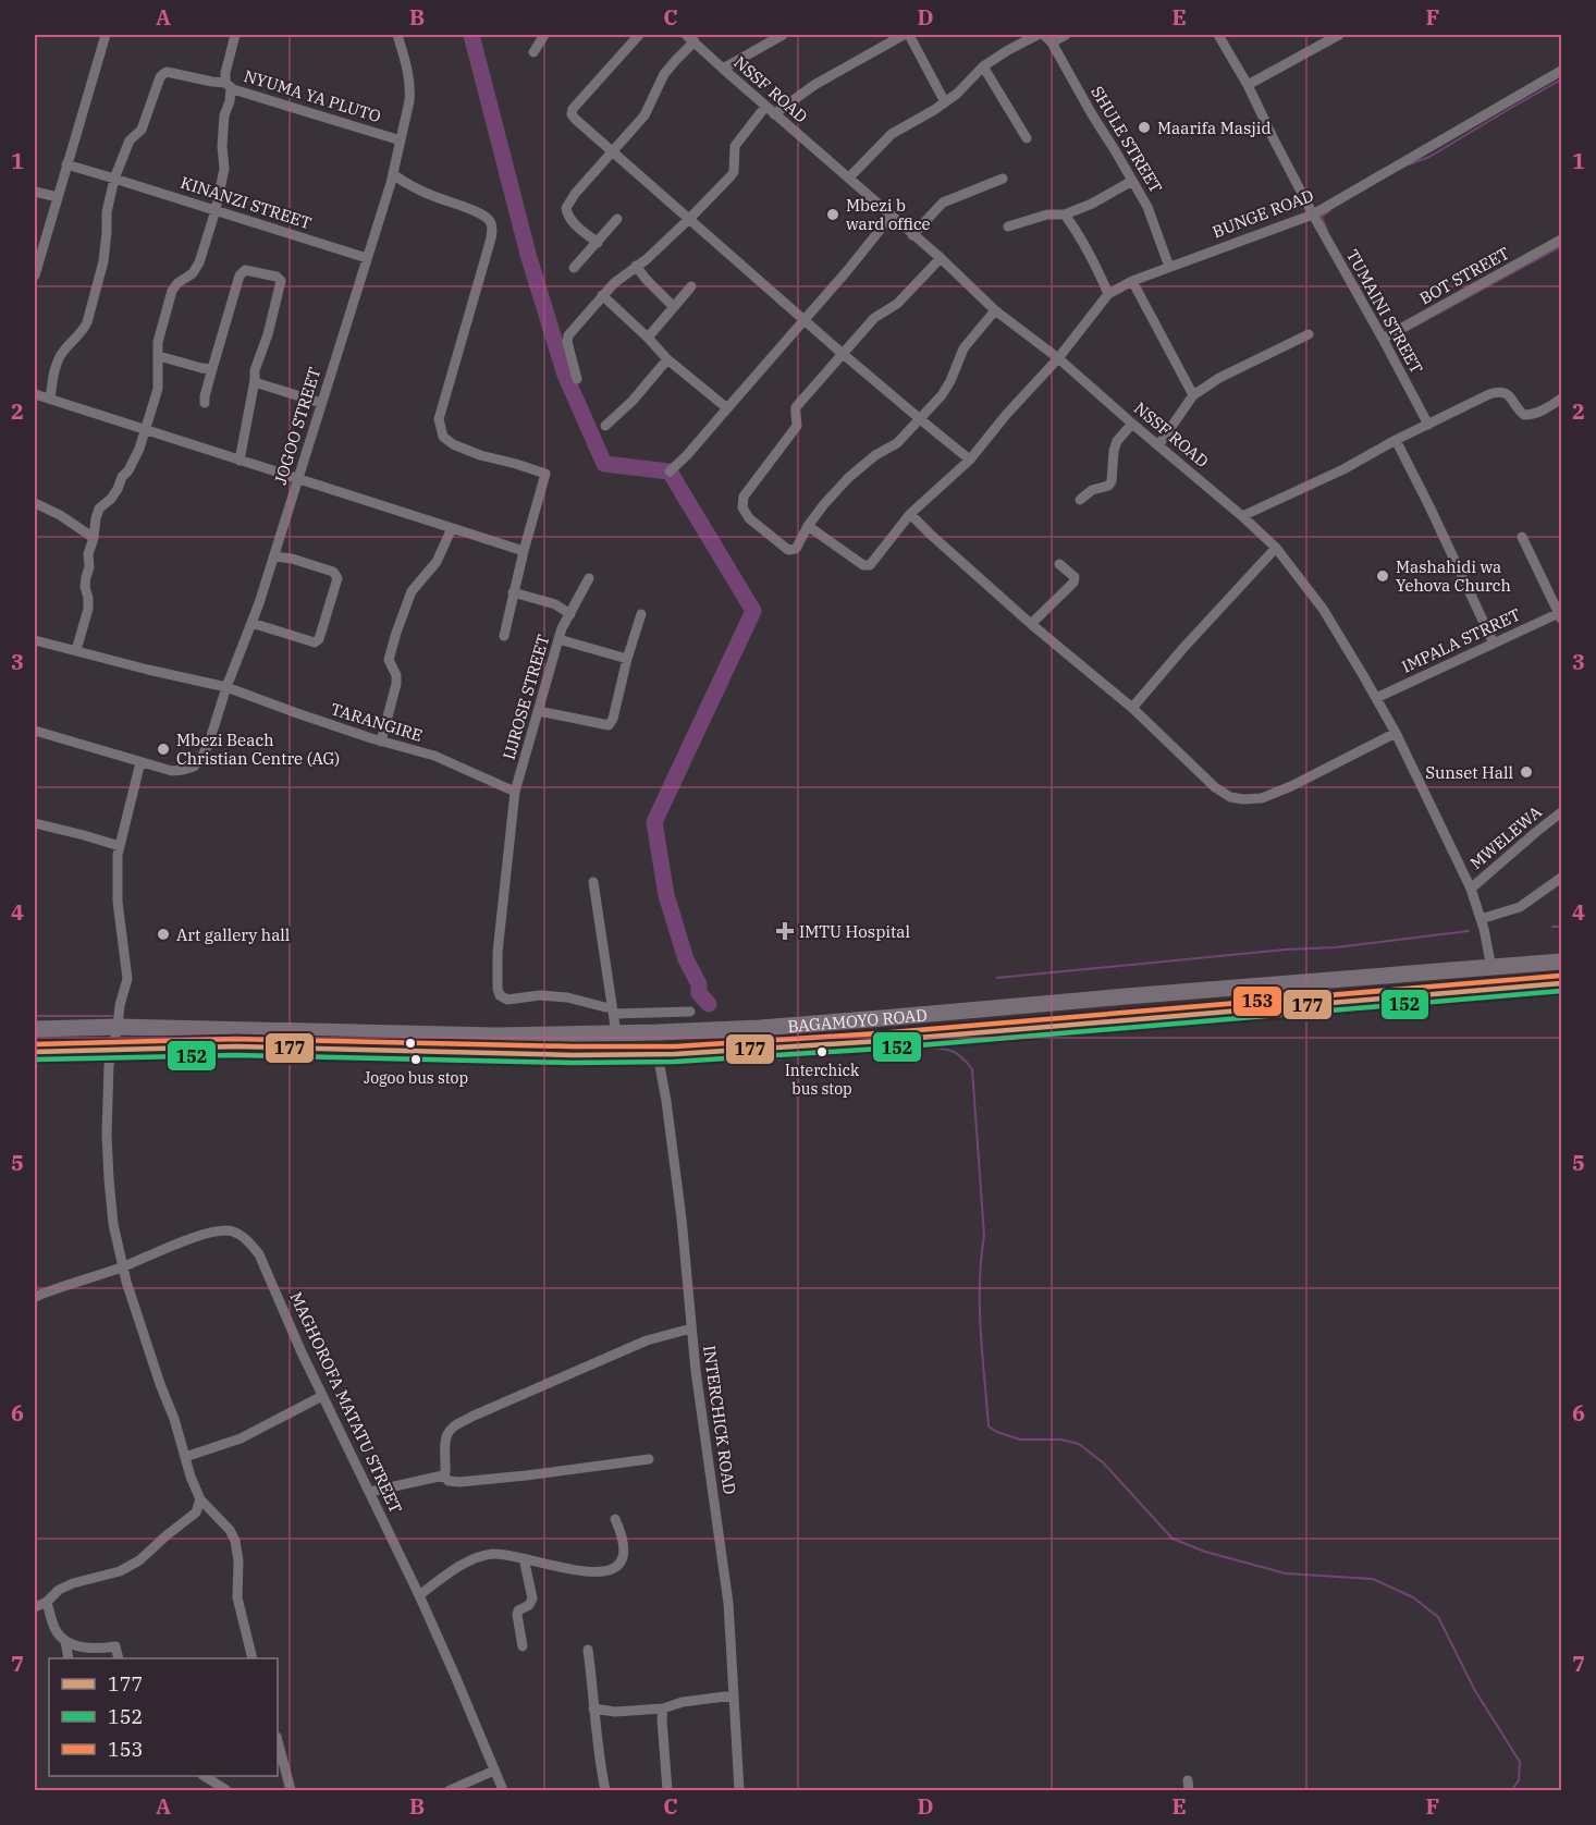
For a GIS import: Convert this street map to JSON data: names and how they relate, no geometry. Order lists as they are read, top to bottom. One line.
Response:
{"streets":{"highway":["BAGAMOYO ROAD"],"street":["NSSF ROAD","NYUMA YA PLUTO","SHULE STREET","KINANZI STREET","BUNGE ROAD","BOT STREET","TUMAINI STREET","JOGOO STREET","IMPALA STRRET","IJJROSE STREET","TARANGIRE","MWELEWA","MAGHOROFA MATATU STREET","INTERCHICK ROAD"]},"crossings":[["NSSF ROAD","BUNGE ROAD"],["NSSF ROAD","IMPALA STRRET"],["NSSF ROAD","MWELEWA"],["NSSF ROAD","BAGAMOYO ROAD"],["NYUMA YA PLUTO","JOGOO STREET"],["SHULE STREET","BUNGE ROAD"],["KINANZI STREET","JOGOO STREET"],["BUNGE ROAD","TUMAINI STREET"],["BOT STREET","TUMAINI STREET"],["JOGOO STREET","TARANGIRE"],["IJJROSE STREET","TARANGIRE"],["BAGAMOYO ROAD","INTERCHICK ROAD"]],"places":{"other":["Maarifa Masjid","Mbezi b ward office","Mashahidi wa Yehova Church","Mbezi Beach Christian Centre (AG)","Sunset Hall","Art gallery hall","Interchick bus stop","Jogoo bus stop"],"health":["IMTU Hospital"]},"lines":["transit line 153","transit line 177","transit line 152"],"legend":["177","152","153"],"grid":{"columns":["A","B","C","D","E","F"],"rows":["1","2","3","4","5","6","7"]}}
